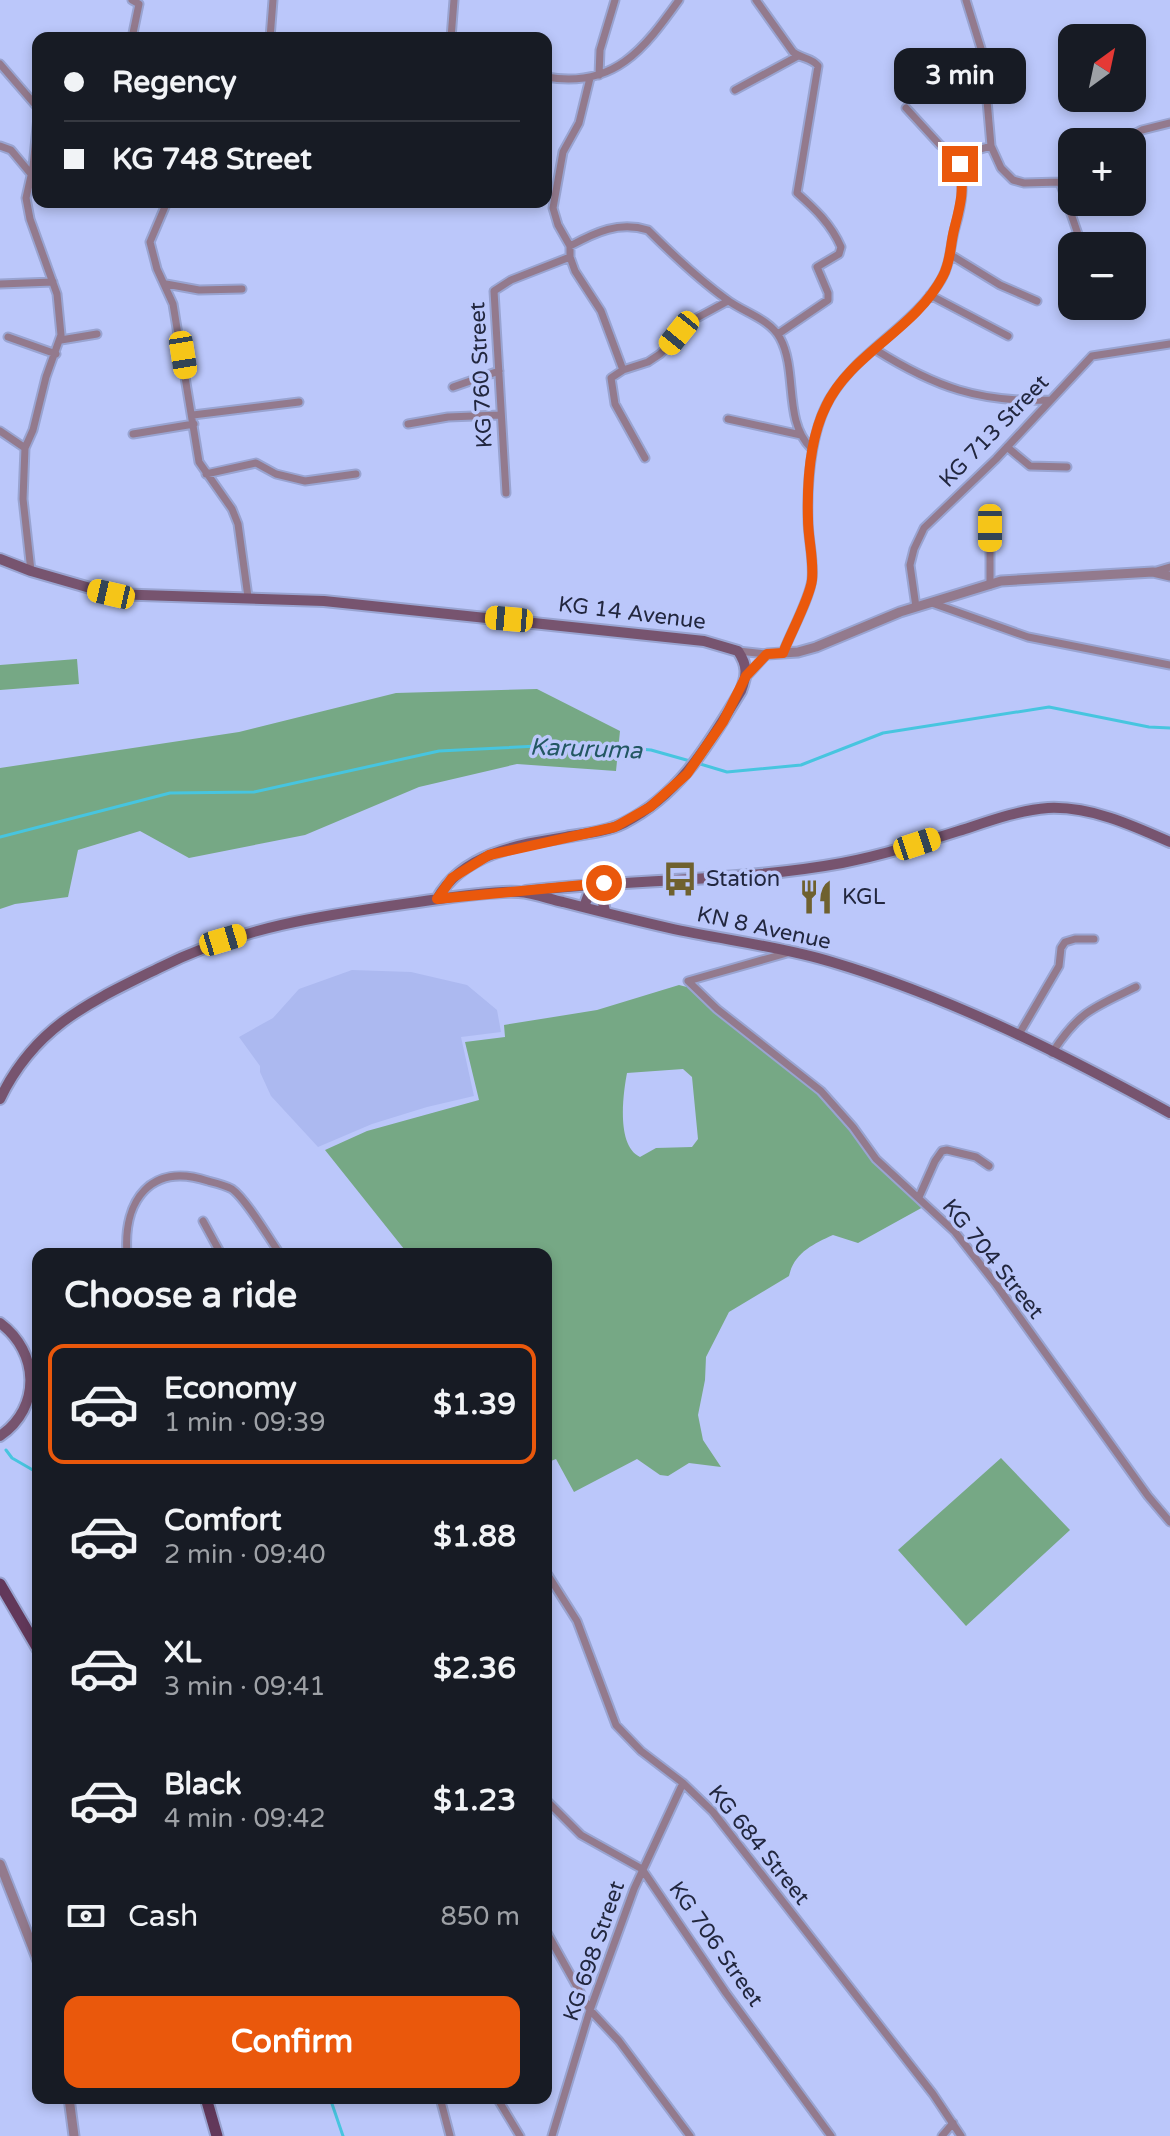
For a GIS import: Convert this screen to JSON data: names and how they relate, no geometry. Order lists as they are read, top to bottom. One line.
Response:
{"streets":{"main road":["KG 14 Avenue","KN 8 Avenue"],"street":["KG 760 Street","KG 713 Street","KG 704 Street","KG 684 Street","KG 706 Street","KG 698 Street"]},"crossings":[["KN 8 Avenue","KG 704 Street"],["KG 684 Street","KG 698 Street"],["KG 706 Street","KG 698 Street"]],"water":["Karuruma"],"places":{"bus stop":["Station"],"restaurant":["KGL"]},"north":"top right","page":{"map_buttons":["+","−"],"banner":["Regency","KG 748 Street"],"bubble":"3 min","heading":"Choose a ride","list":[{"name":"Economy","note":"1 min · 09:39","value":"$1.39"},{"name":"Comfort","note":"2 min · 09:40","value":"$1.88"},{"name":"XL","note":"3 min · 09:41","value":"$2.36"},{"name":"Black","note":"4 min · 09:42","value":"$1.23"}],"pay":["Cash","850 m"],"buttons":"Confirm"}}
